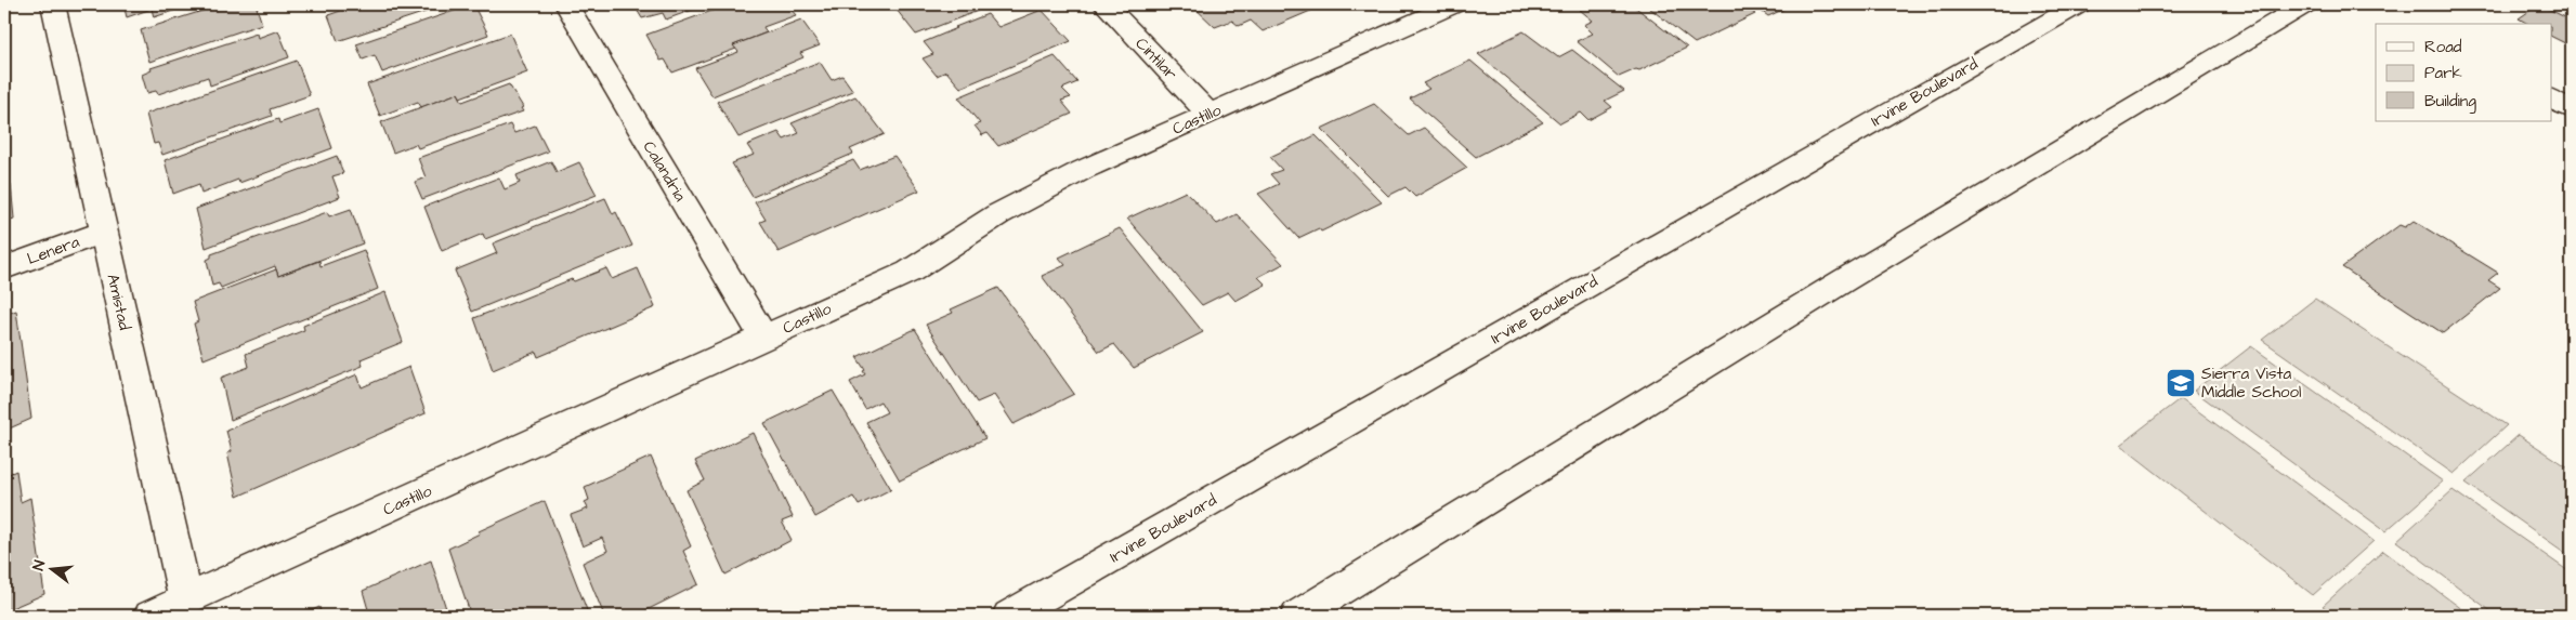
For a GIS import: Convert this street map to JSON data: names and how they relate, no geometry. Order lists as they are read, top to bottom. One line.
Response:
{"streets":{"street":["Cintilar","Irvine Boulevard","Castillo","Calandria","Lenera","Amistad"]},"crossings":[["Cintilar","Castillo"],["Castillo","Calandria"],["Castillo","Amistad"],["Lenera","Amistad"]],"places":{"school or university":["Sierra Vista Middle School"]},"legend":["Road","Park","Building"],"north":"left"}
